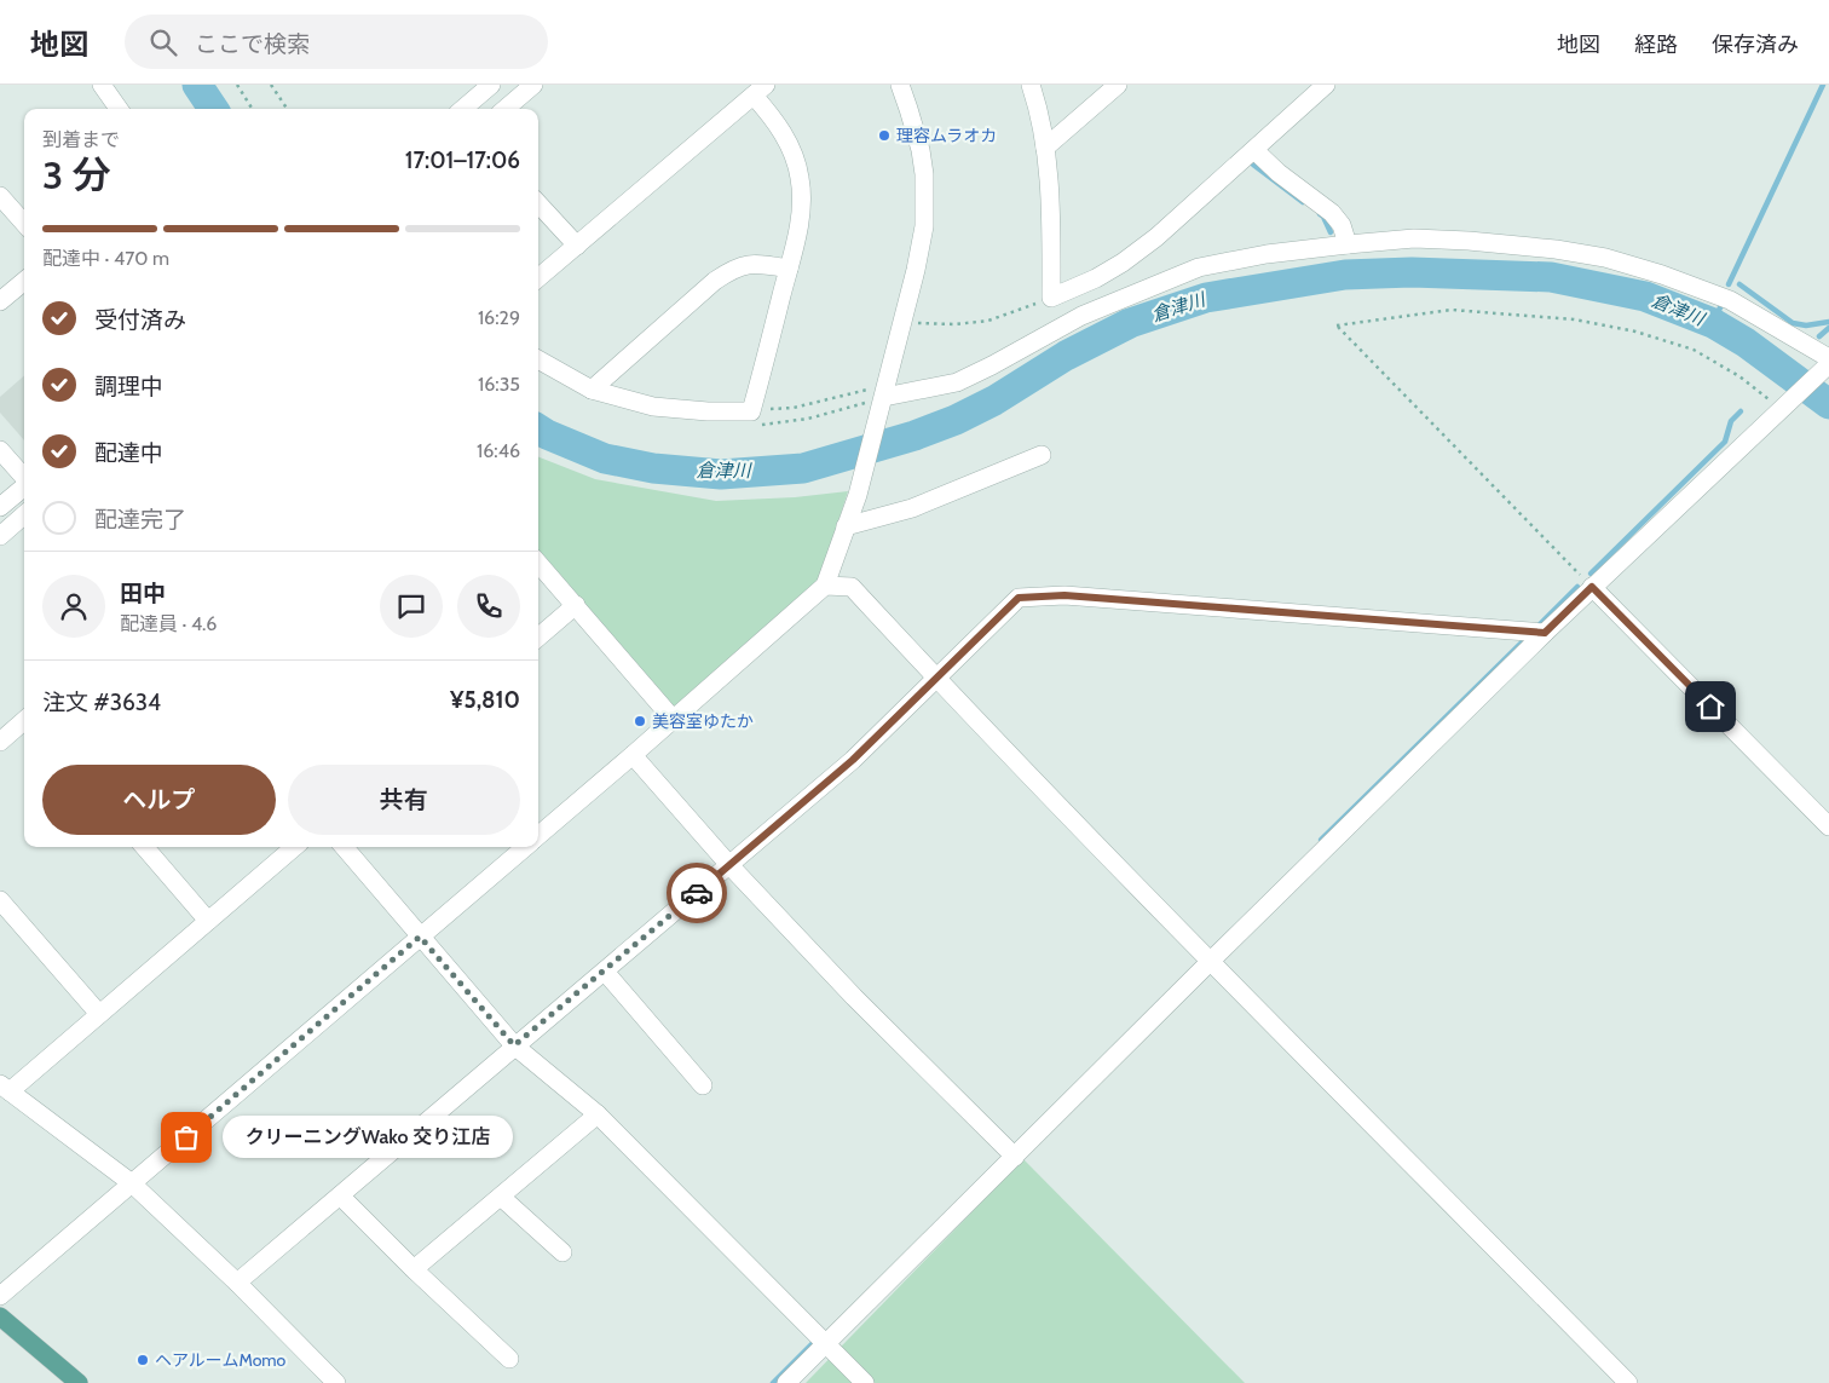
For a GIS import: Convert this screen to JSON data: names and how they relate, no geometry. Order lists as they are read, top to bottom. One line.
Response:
{"water":["倉津川"],"places":["理容ムラオカ","美容室ゆたか","クリーニングWako 交り江店","ヘアルームMomo"],"page":{"header":"地図","search":"ここで検索","nav":["地図","経路","保存済み"],"heading":["3 分","到着まで","17:01–17:06"],"panel":["田中","配達員 · 4.6","注文 #3634","¥5,810"],"bar":"配達中 · 470 m","list":[["受付済み","16:29"],["調理中","16:35"],["配達中","16:46"],"配達完了"],"buttons":["ヘルプ","共有"],"bubble":"クリーニングWako 交り江店"}}
